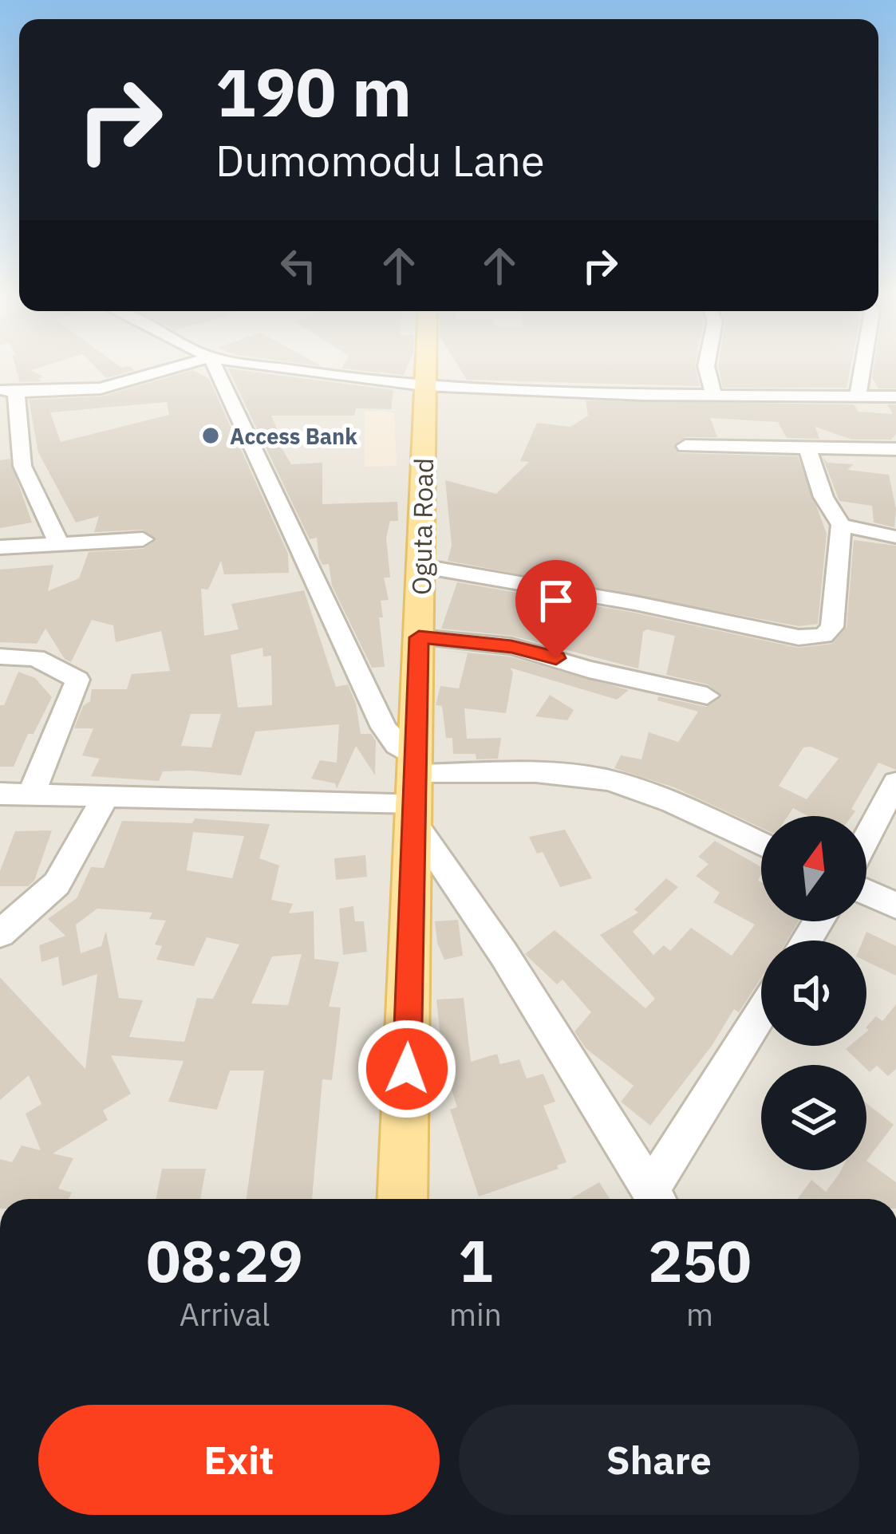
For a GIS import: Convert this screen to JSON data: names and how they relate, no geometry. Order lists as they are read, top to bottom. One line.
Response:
{"streets":{"main road":["Oguta Road"]},"places":["Access Bank"],"north":"top","page":{"turn":["190 m","Dumomodu Lane"],"eta":["08:29","Arrival","1","min","250","m"],"buttons":["Exit","Share"]}}
